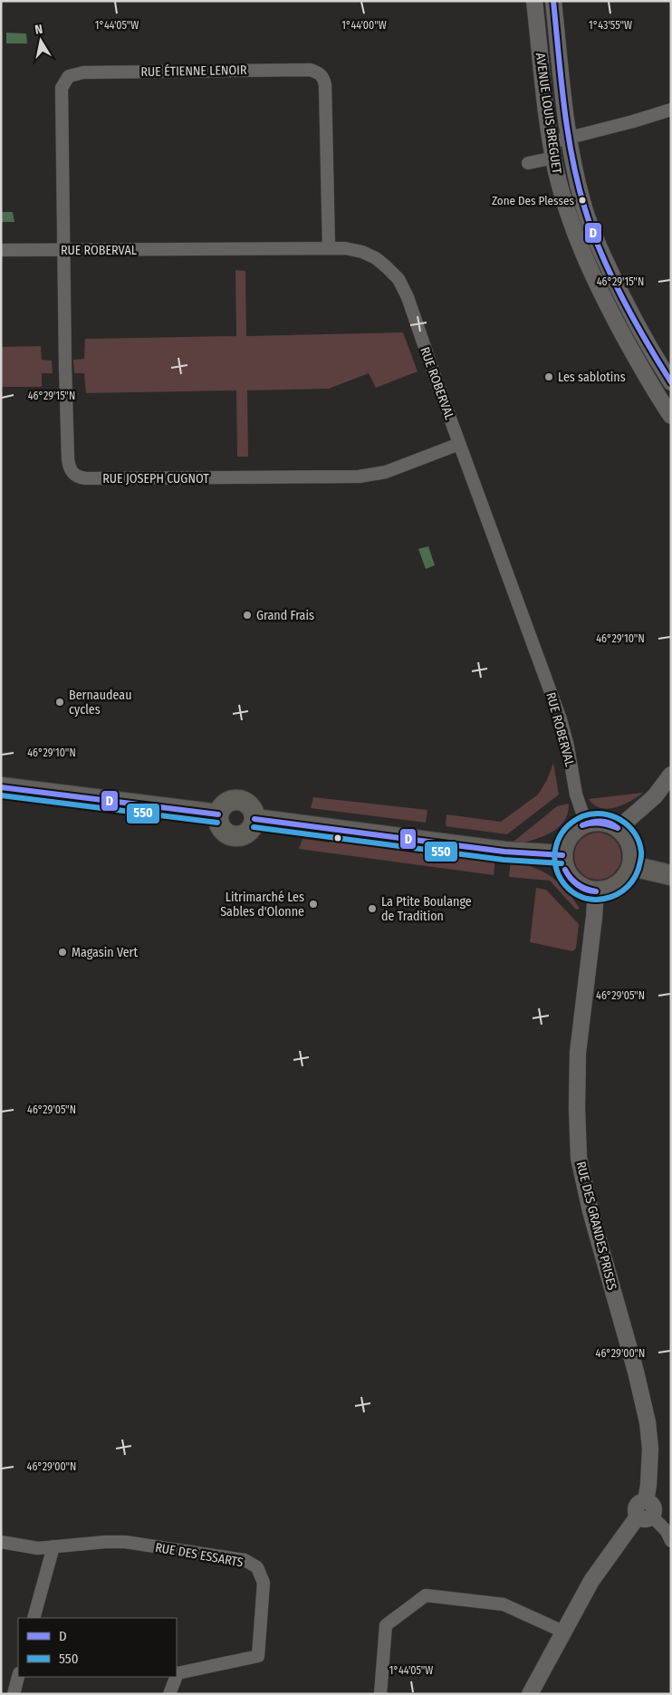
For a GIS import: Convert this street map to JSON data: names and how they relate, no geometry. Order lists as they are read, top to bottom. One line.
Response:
{"streets":{"street":["RUE ÉTIENNE LENOIR","AVENUE LOUIS BREGUET","RUE ROBERVAL","RUE JOSEPH CUGNOT","RUE DES GRANDES PRISES","RUE DES ESSARTS"]},"crossings":[["RUE ÉTIENNE LENOIR","RUE ROBERVAL"],["RUE ÉTIENNE LENOIR","RUE JOSEPH CUGNOT"],["RUE ROBERVAL","RUE JOSEPH CUGNOT"],["RUE ROBERVAL","RUE DES GRANDES PRISES"]],"places":["Zone Des Plesses","Les sablotins","Grand Frais","Bernaudeau cycles","Litrimarché Les Sables d'Olonne","La Ptite Boulange de Tradition","Magasin Vert"],"lines":["transit line D","transit line 550"],"legend":["D","550"],"north":"top","coordinates":["1°44'05\"W","1°44'00\"W","1°43'55\"W","46°29'15\"N","46°29'10\"N","46°29'05\"N","46°29'00\"N"]}
